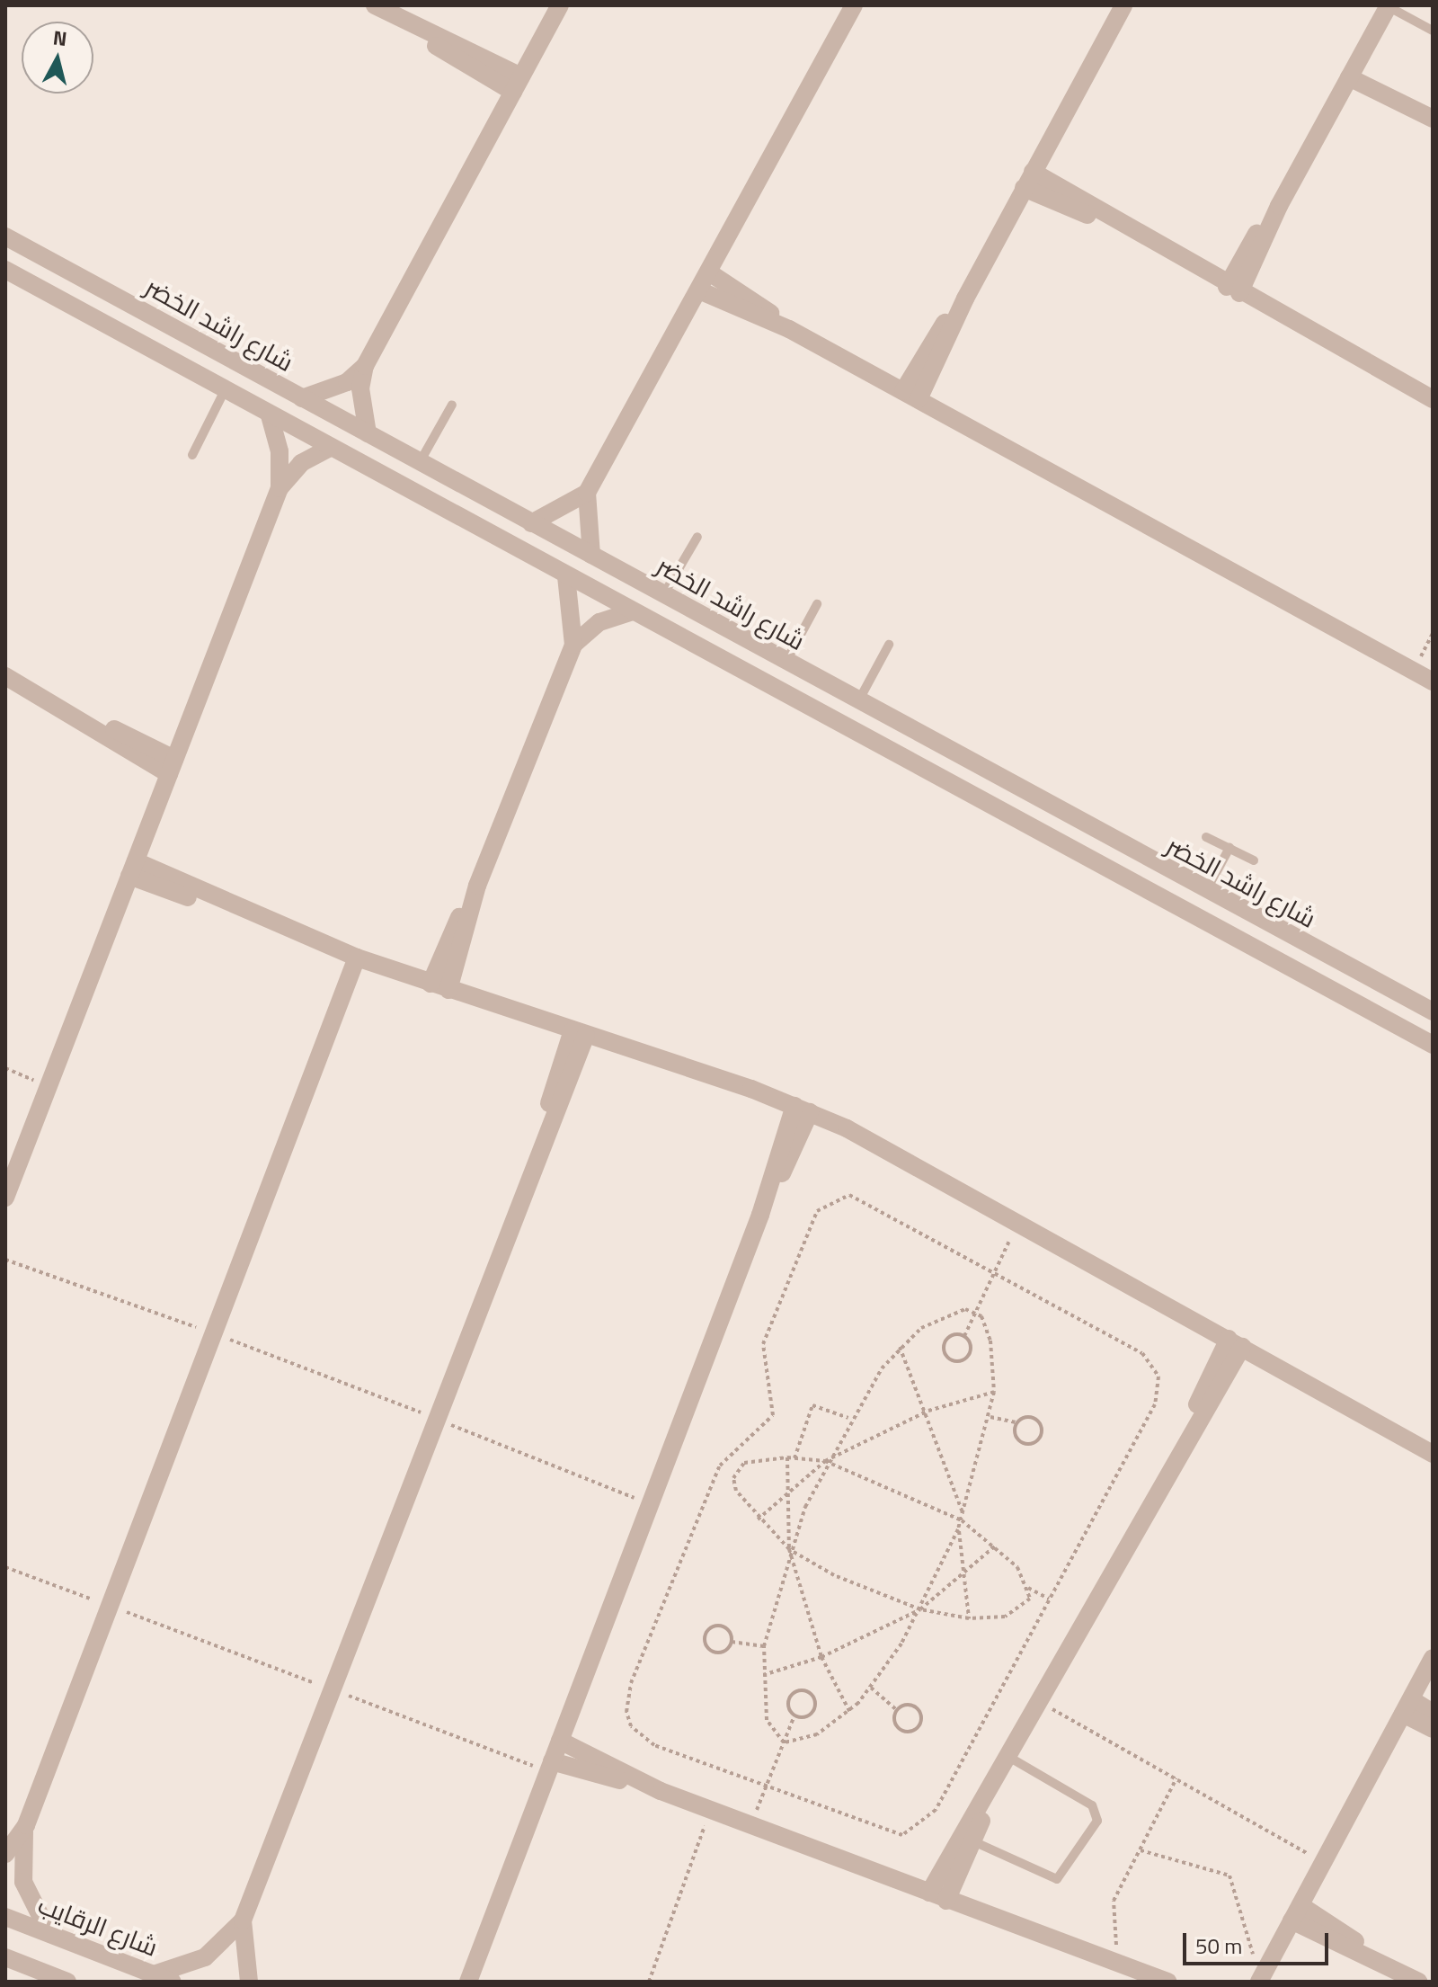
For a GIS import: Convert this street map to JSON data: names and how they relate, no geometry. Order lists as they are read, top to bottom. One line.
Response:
{"streets":{"street":["شارع راشد الخضر","شارع الرقايب"]},"scale_bar":"50 m","north":"top"}
